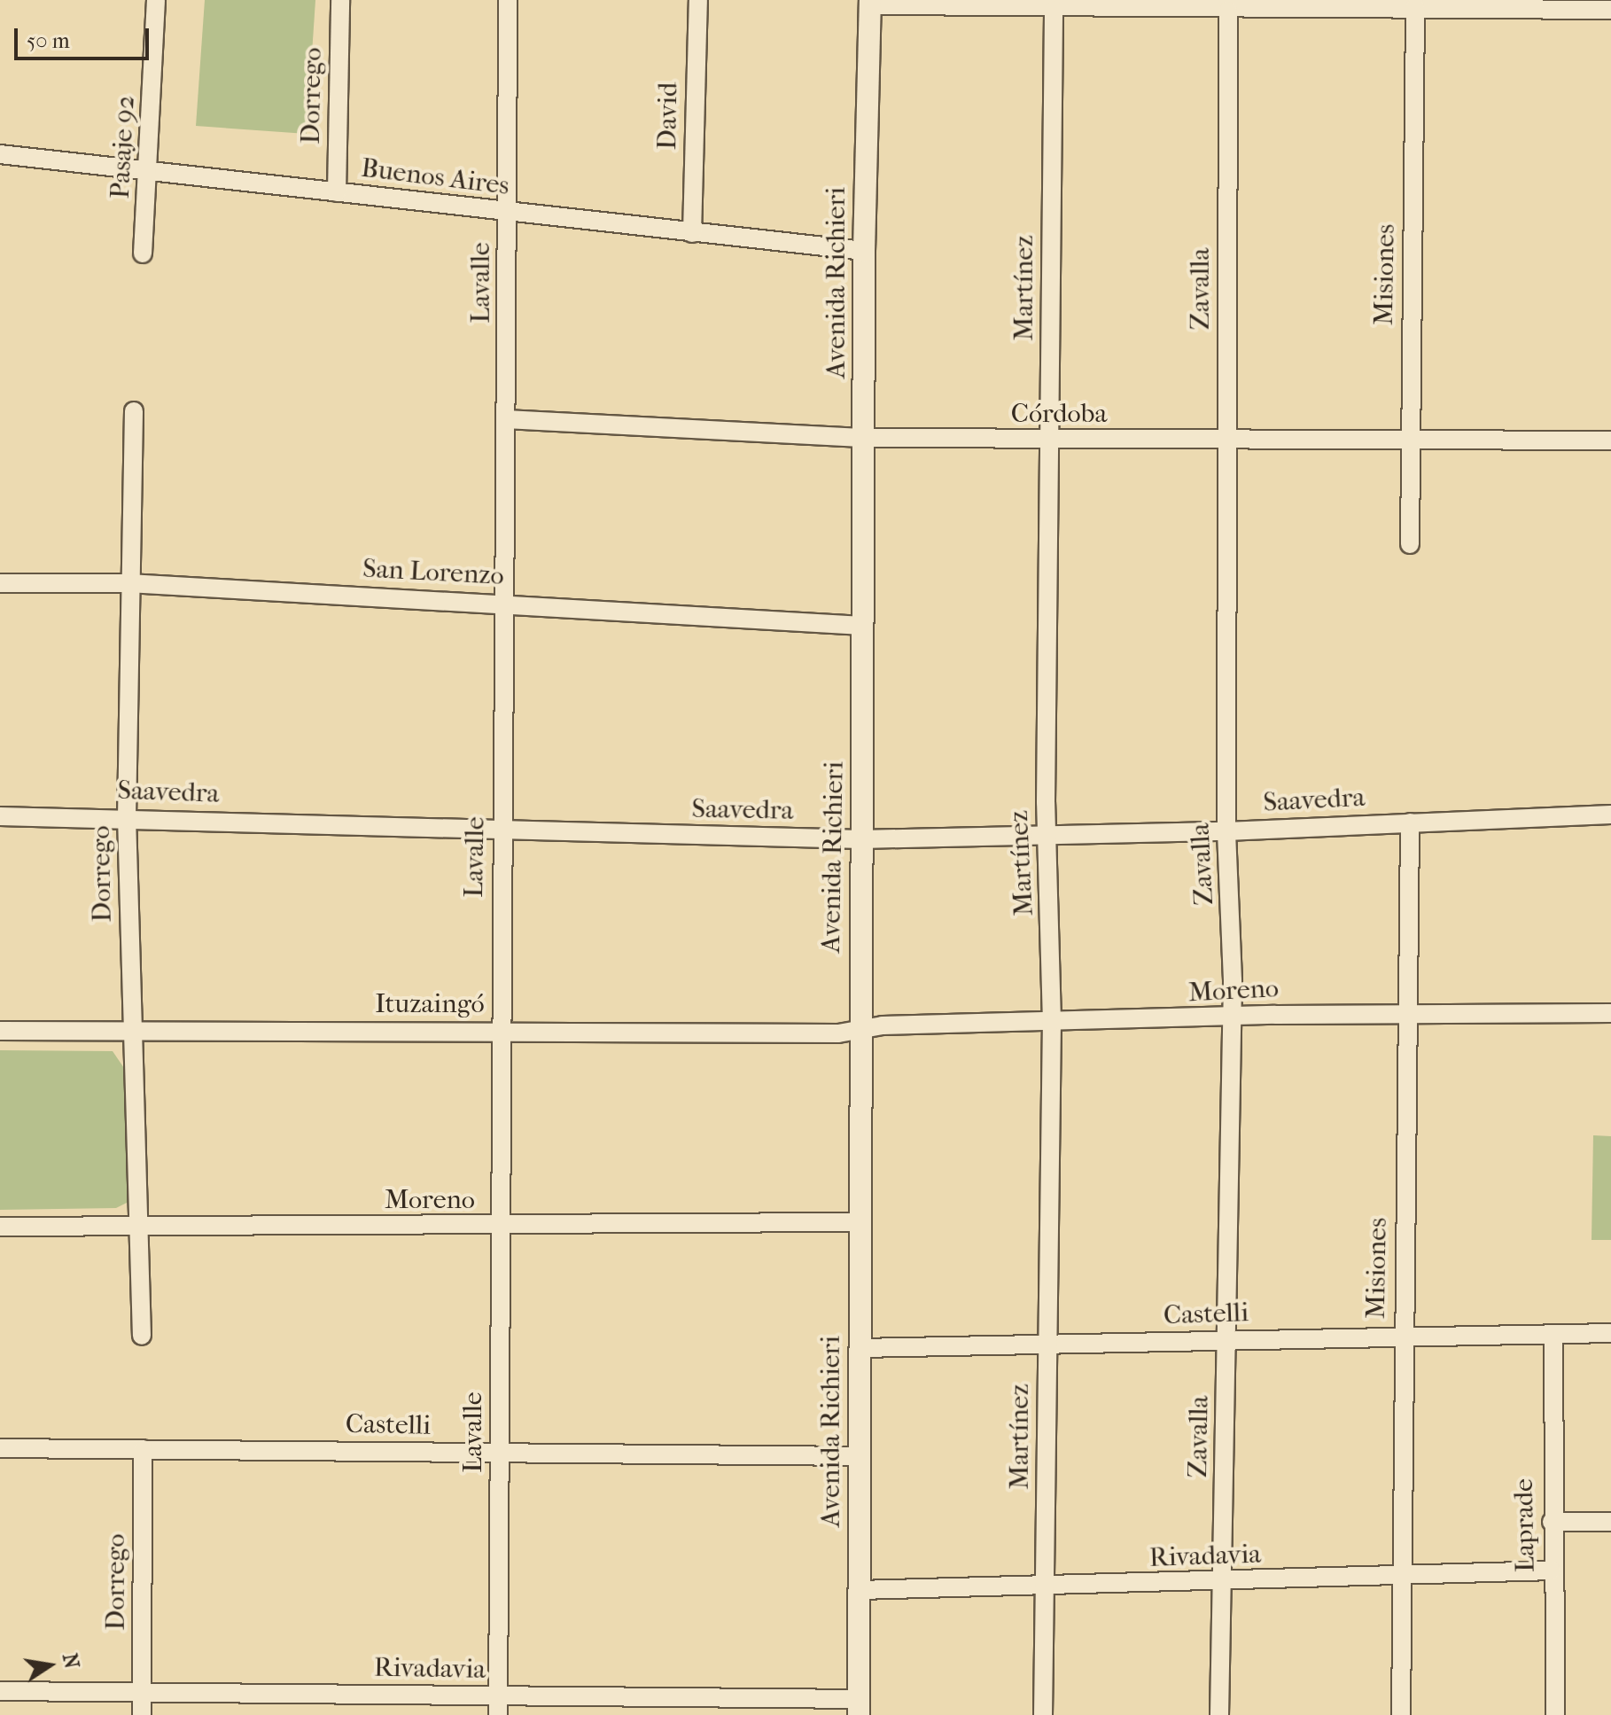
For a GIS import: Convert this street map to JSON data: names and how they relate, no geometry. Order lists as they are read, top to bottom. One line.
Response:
{"streets":{"street":["Dorrego","David","Pasaje 92","Buenos Aires","Misiones","Lavalle","Avenida Richieri","Martínez","Zavalla","Córdoba","San Lorenzo","Saavedra","Moreno","Ituzaingó","Castelli","Laprade","Rivadavia"]},"crossings":[["Dorrego","Buenos Aires"],["Dorrego","San Lorenzo"],["Dorrego","Saavedra"],["Dorrego","Moreno"],["Dorrego","Ituzaingó"],["Dorrego","Castelli"],["Dorrego","Rivadavia"],["David","Buenos Aires"],["Pasaje 92","Buenos Aires"],["Buenos Aires","Lavalle"],["Buenos Aires","Avenida Richieri"],["Misiones","Córdoba"],["Misiones","Saavedra"],["Misiones","Moreno"],["Misiones","Castelli"],["Misiones","Rivadavia"],["Lavalle","Córdoba"],["Lavalle","San Lorenzo"],["Lavalle","Saavedra"],["Lavalle","Moreno"],["Lavalle","Ituzaingó"],["Lavalle","Castelli"],["Lavalle","Rivadavia"],["Avenida Richieri","Córdoba"],["Avenida Richieri","San Lorenzo"],["Avenida Richieri","Saavedra"],["Avenida Richieri","Moreno"],["Avenida Richieri","Ituzaingó"],["Avenida Richieri","Castelli"],["Avenida Richieri","Rivadavia"],["Martínez","Córdoba"],["Martínez","Saavedra"],["Martínez","Moreno"],["Martínez","Castelli"],["Martínez","Rivadavia"],["Zavalla","Córdoba"],["Zavalla","Saavedra"],["Zavalla","Moreno"],["Zavalla","Castelli"],["Zavalla","Rivadavia"],["Moreno","Ituzaingó"],["Castelli","Laprade"],["Laprade","Rivadavia"]],"scale_bar":"50 m","north":"right"}
